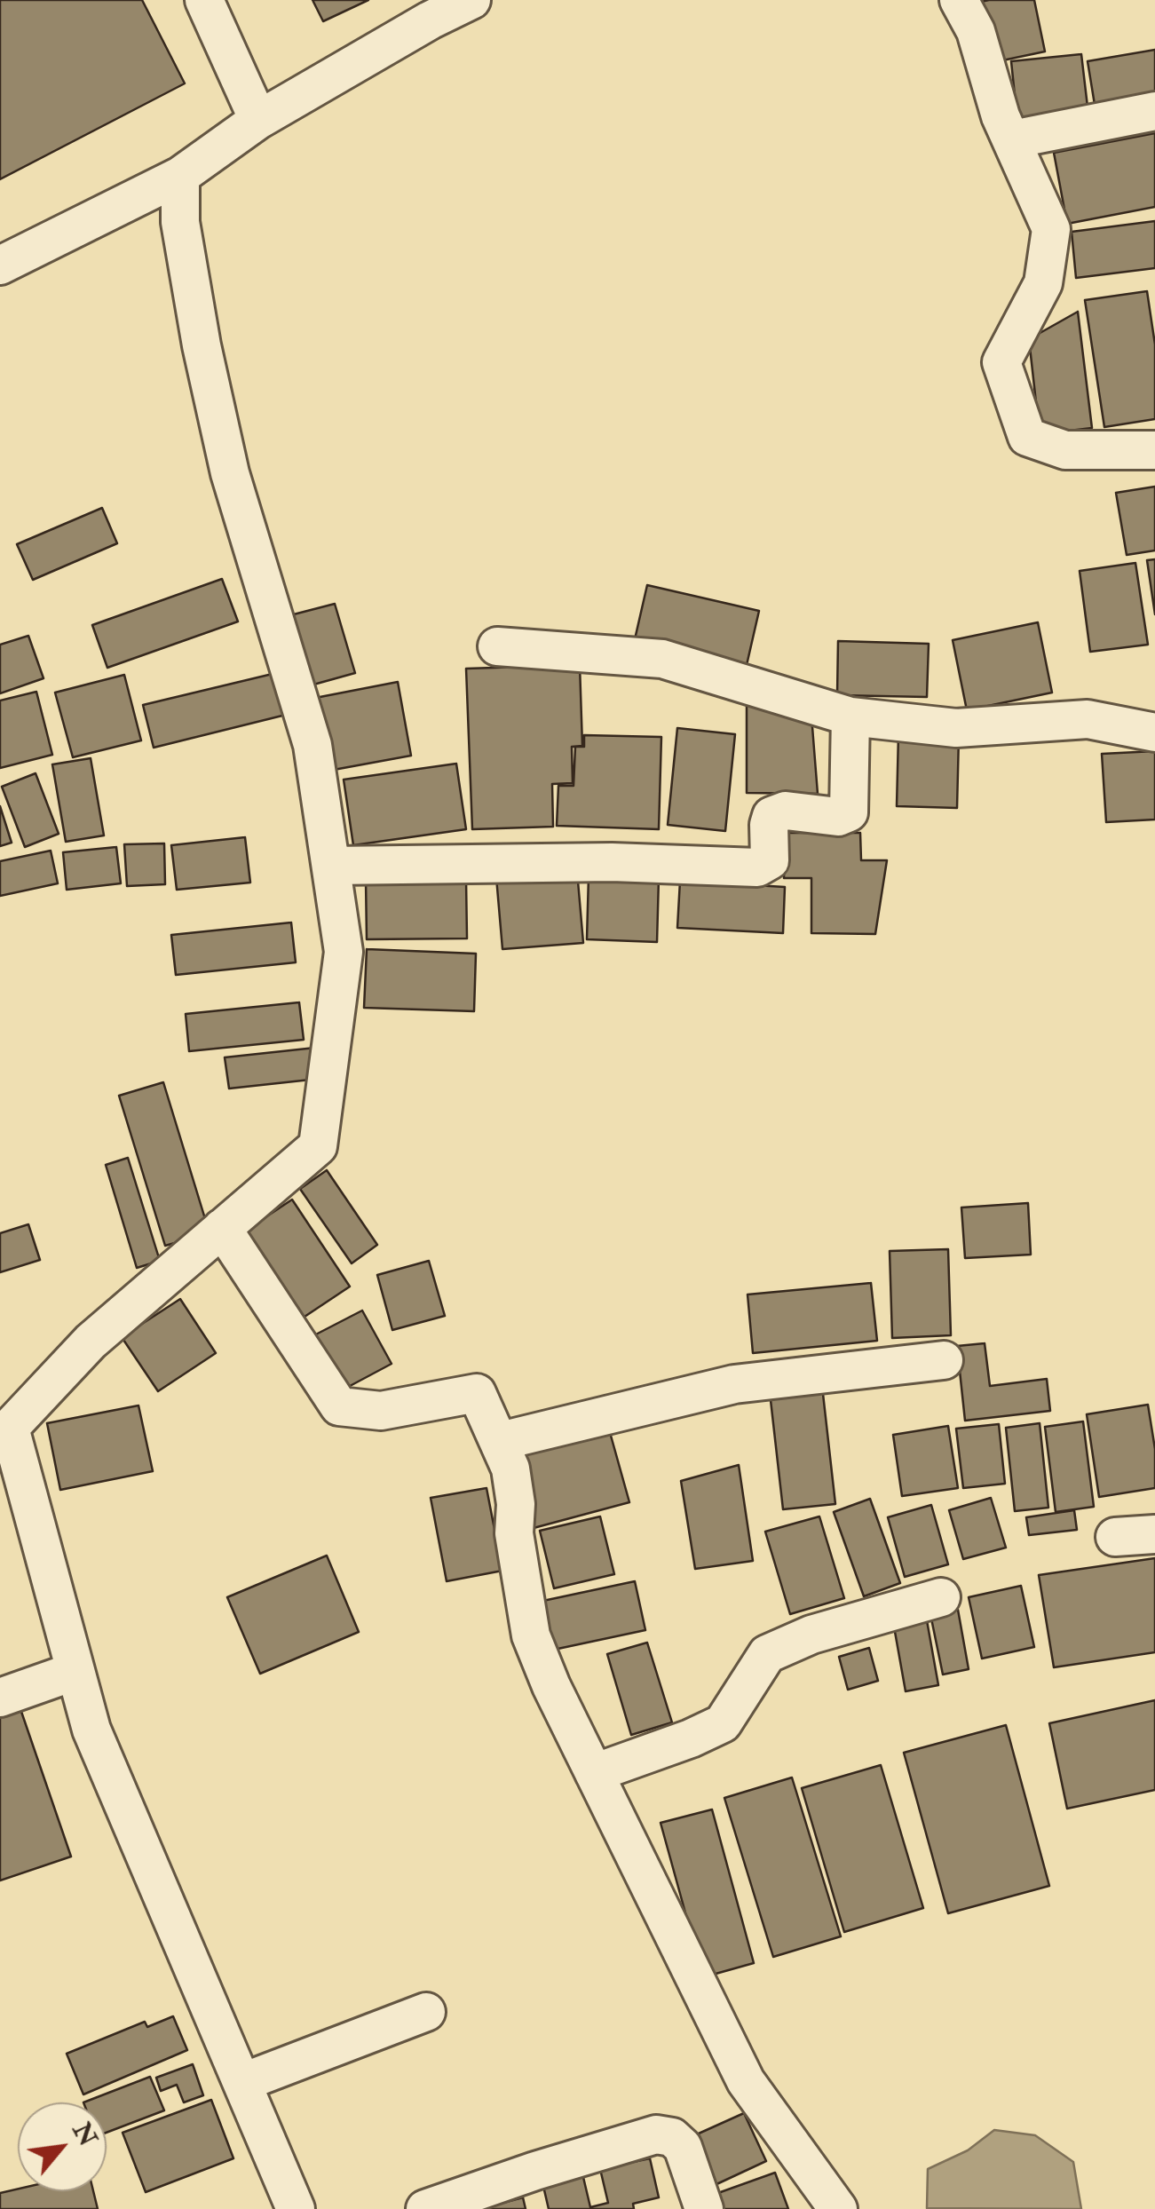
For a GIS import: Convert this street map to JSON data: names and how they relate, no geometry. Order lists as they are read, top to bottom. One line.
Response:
{"north":"top right"}
